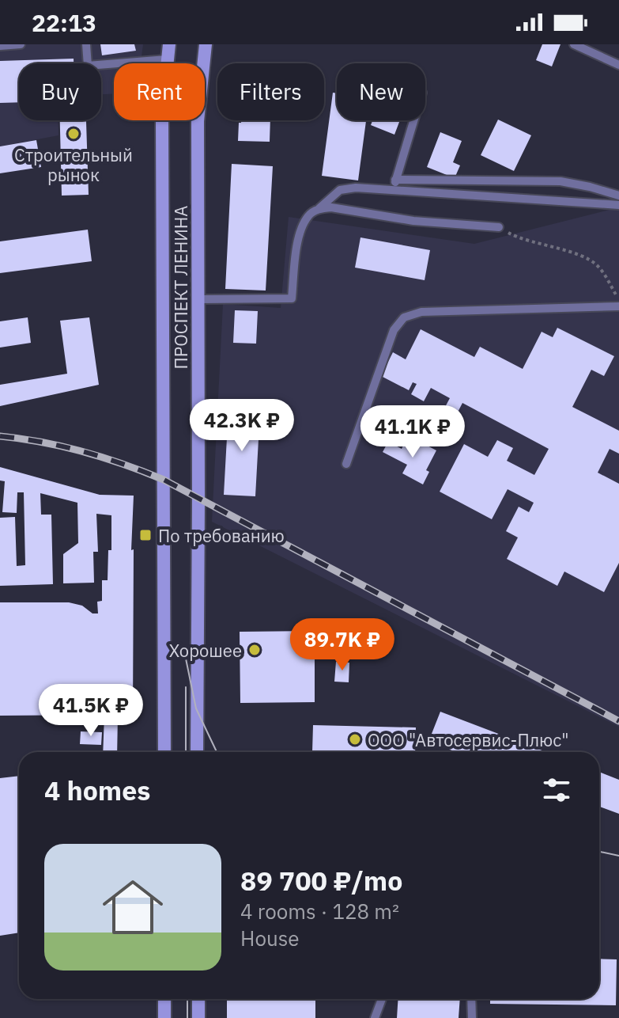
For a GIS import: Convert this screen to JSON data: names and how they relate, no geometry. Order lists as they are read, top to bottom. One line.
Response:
{"streets":{"main road":["ПРОСПЕКТ ЛЕНИНА"]},"places":{"other":["Строительный рынок","Хорошее","ООО \"Автосервис-Плюс\""],"transit":["По требованию"]},"page":{"status":"22:13","chip":["Buy","Rent","Filters","New"],"price":["42.3K ₽","41.1K ₽","89.7K ₽","41.5K ₽"],"heading":"4 homes","list":[{"name":"89 700 ₽/mo","note":"4 rooms · 128 m² · House"}]}}
